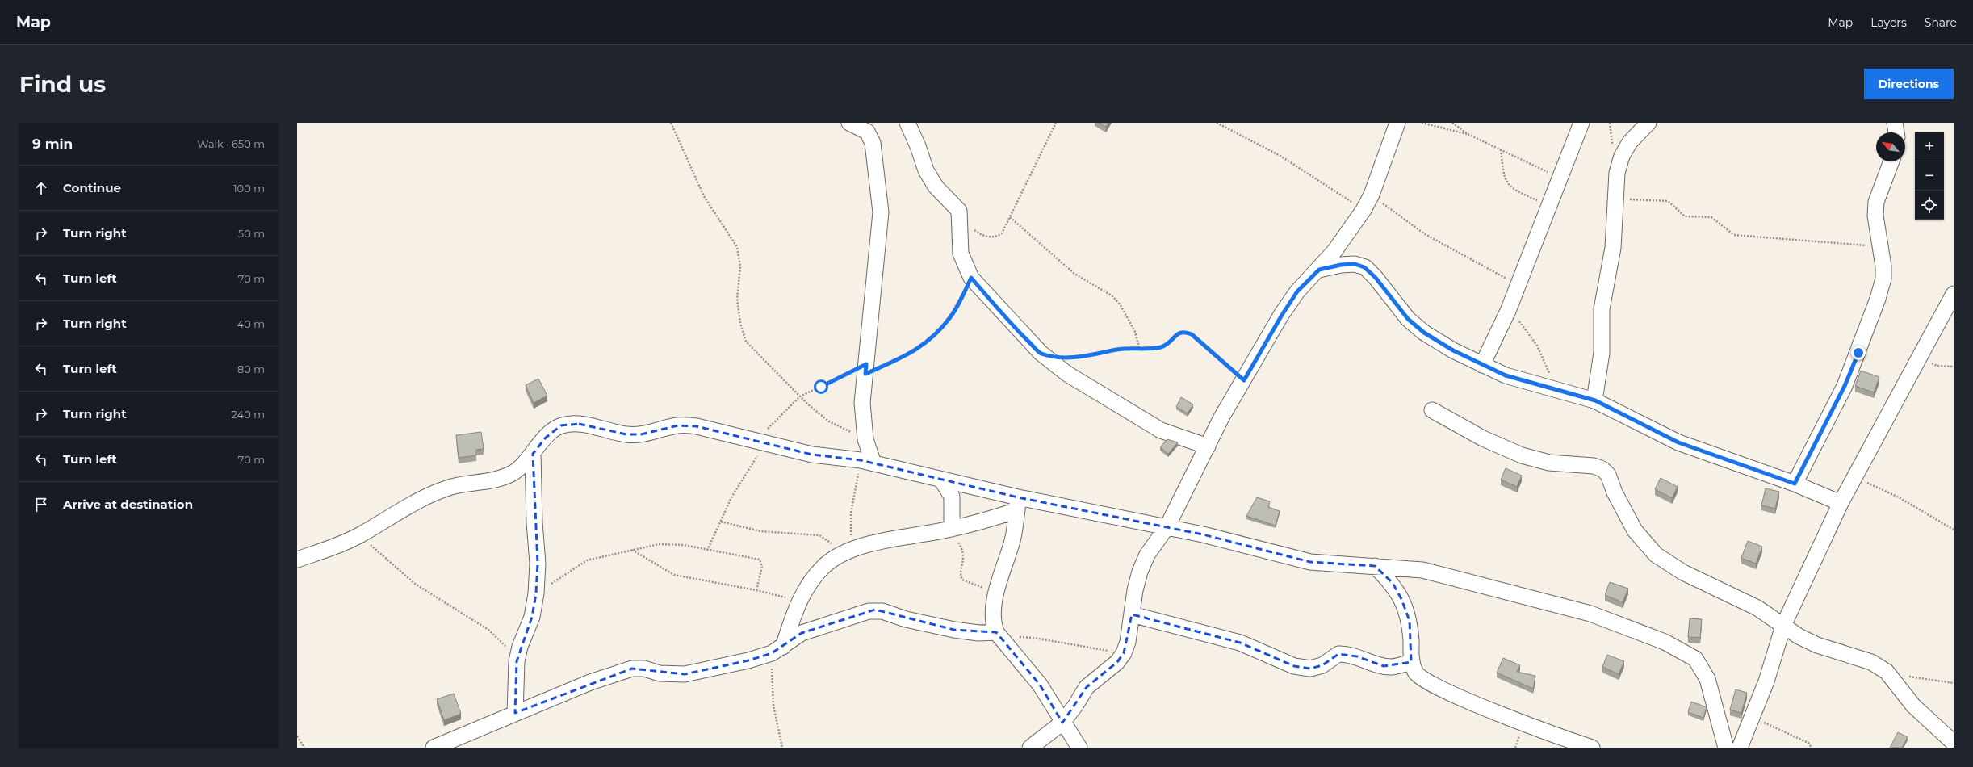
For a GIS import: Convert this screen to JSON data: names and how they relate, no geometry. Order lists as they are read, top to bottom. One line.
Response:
{"north":"top left","page":{"header":"Map","nav":["Map","Layers","Share"],"buttons":"Directions","title":"Find us","heading":["9 min","Walk · 650 m"],"map_buttons":["+","−"],"list":[["Continue","100 m"],["Turn right","50 m"],["Turn left","70 m"],["Turn right","40 m"],["Turn left","80 m"],["Turn right","240 m"],["Turn left","70 m"],"Arrive at destination"]}}
